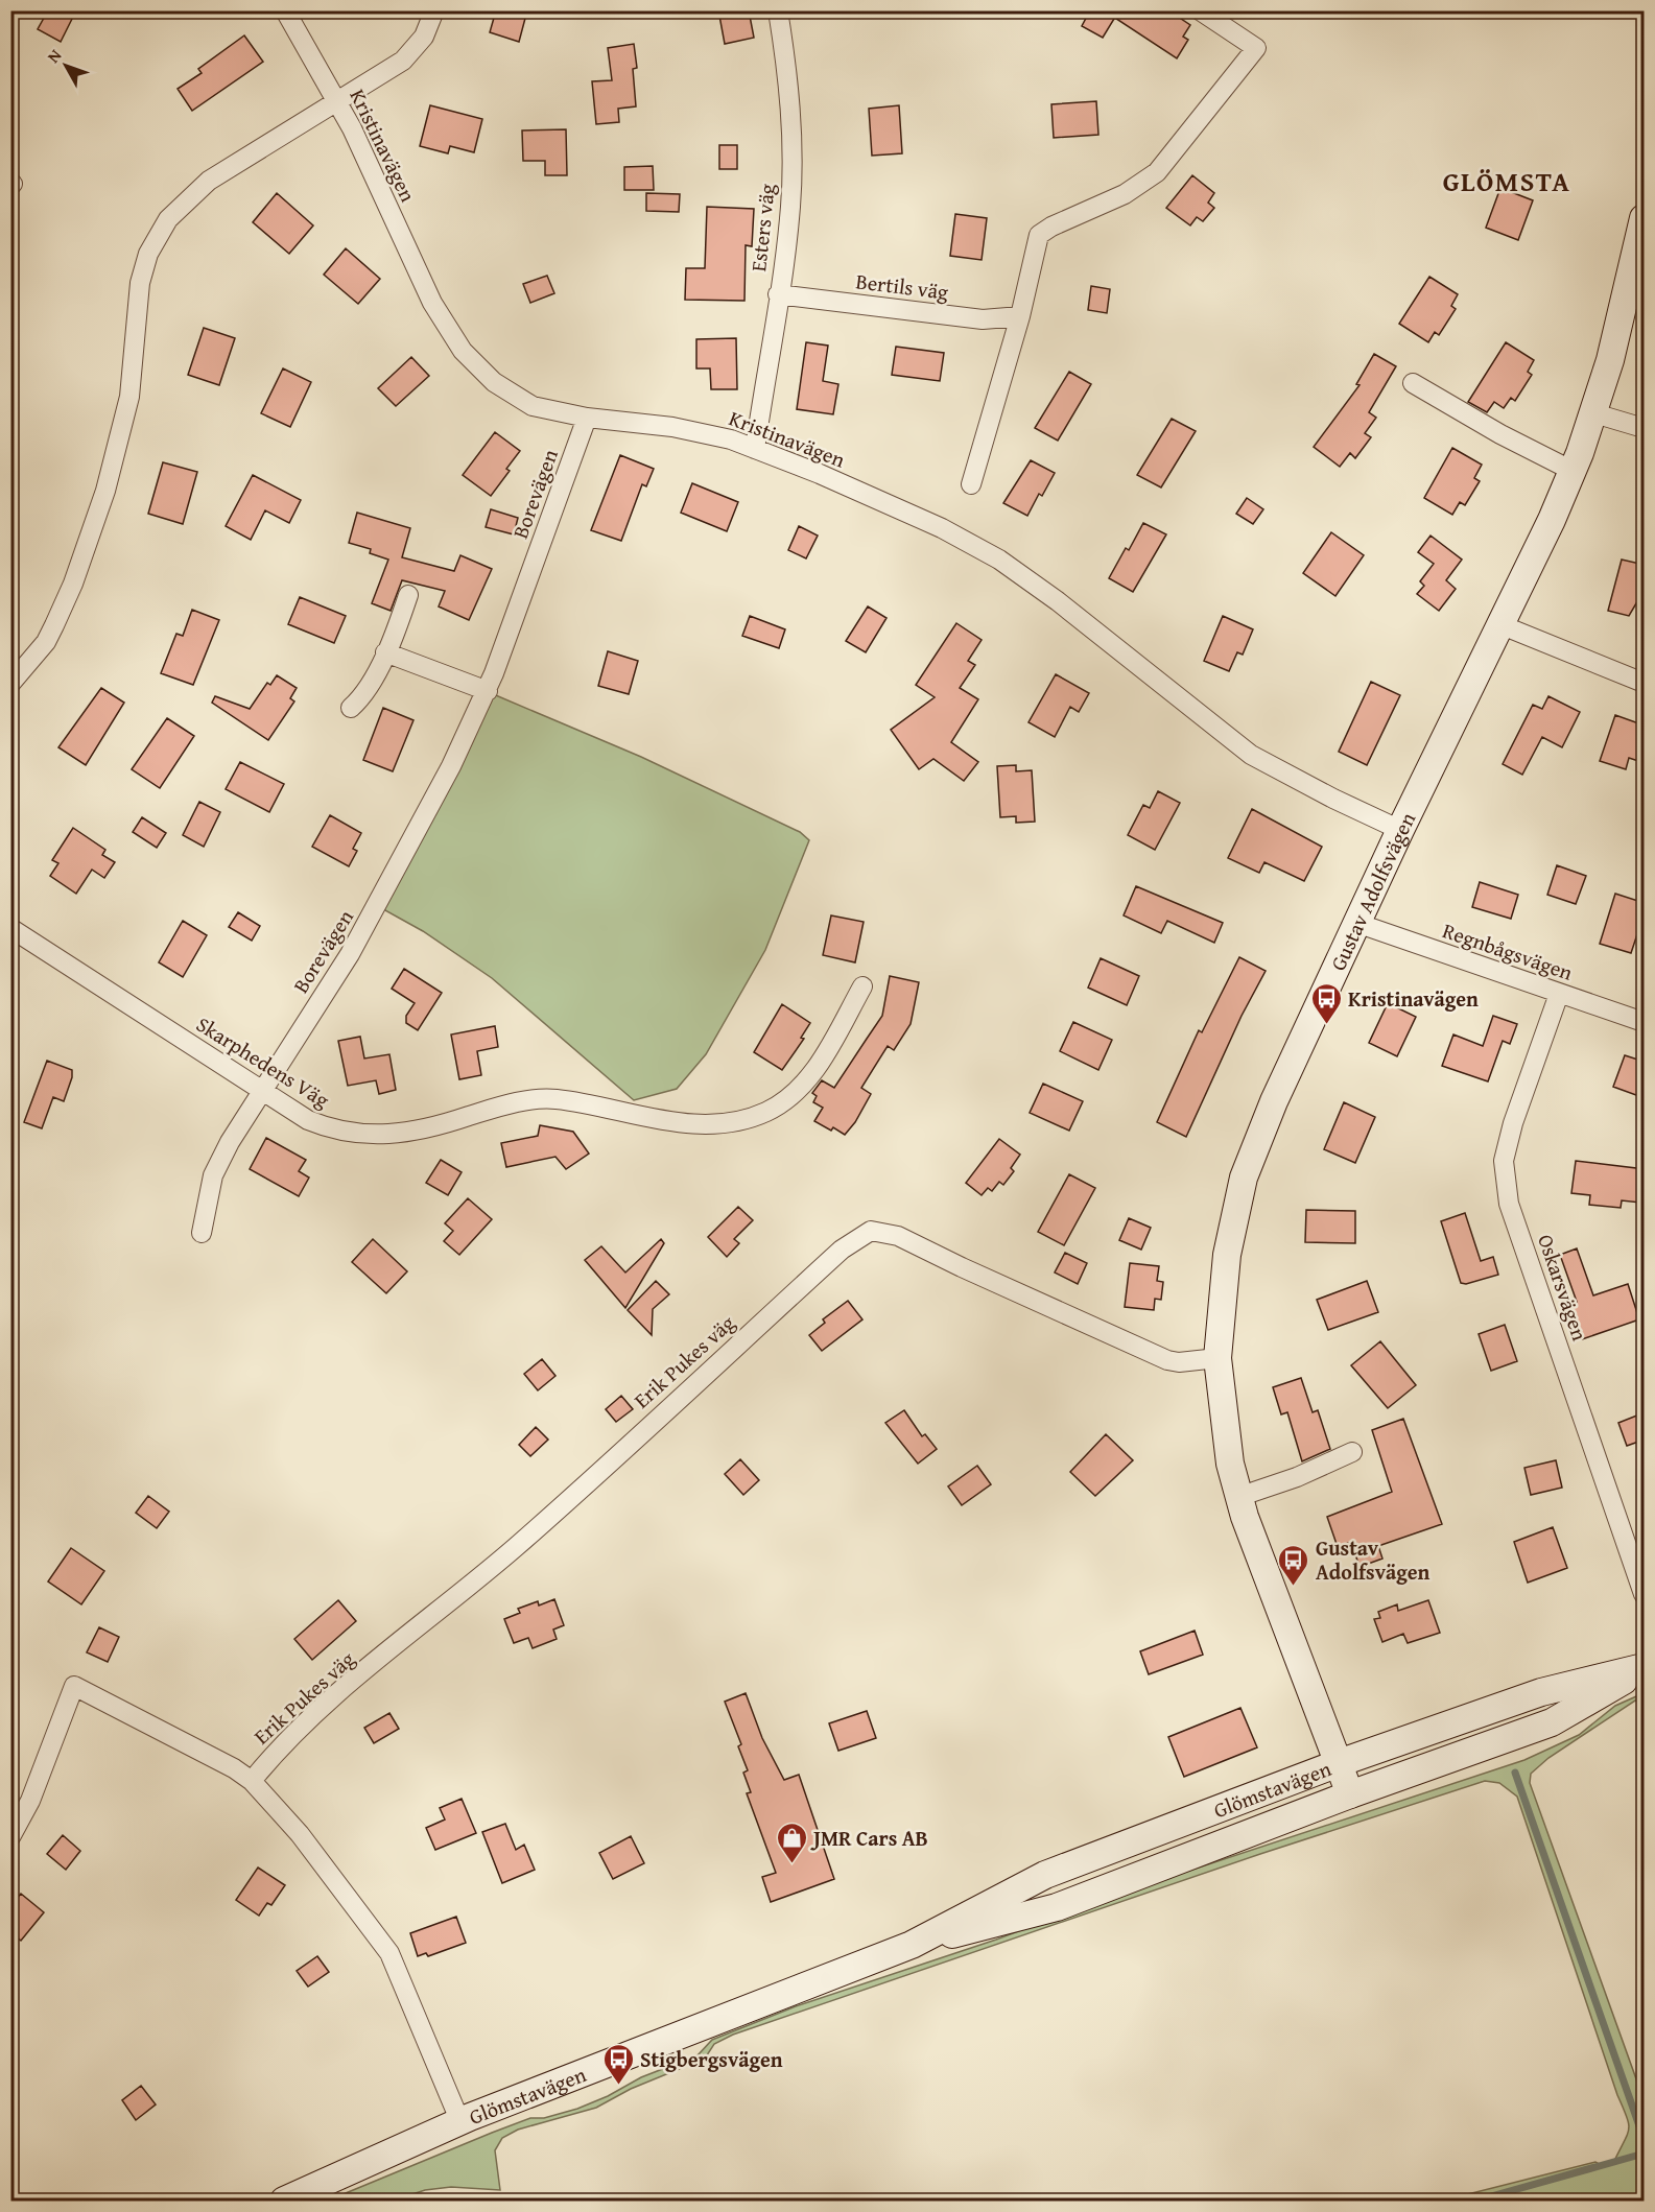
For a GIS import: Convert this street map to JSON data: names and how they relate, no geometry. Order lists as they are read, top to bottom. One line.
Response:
{"streets":{"main road":["Gustav Adolfsvägen","Glömstavägen"],"street":["Kristinavägen","Esters väg","Bertils väg","Borevägen","Regnbågsvägen","Skarphedens Väg","Oskarsvägen","Erik Pukes väg"]},"crossings":[["Kristinavägen","Esters väg"],["Kristinavägen","Borevägen"],["Kristinavägen","Gustav Adolfsvägen"],["Esters väg","Bertils väg"],["Borevägen","Skarphedens Väg"],["Gustav Adolfsvägen","Regnbågsvägen"],["Gustav Adolfsvägen","Erik Pukes väg"],["Gustav Adolfsvägen","Glömstavägen"],["Regnbågsvägen","Oskarsvägen"]],"districts":["GLÖMSTA"],"places":{"bus stop":["Kristinavägen","Gustav Adolfsvägen","Stigbergsvägen"],"shop":["JMR Cars AB"]},"north":"top left"}
